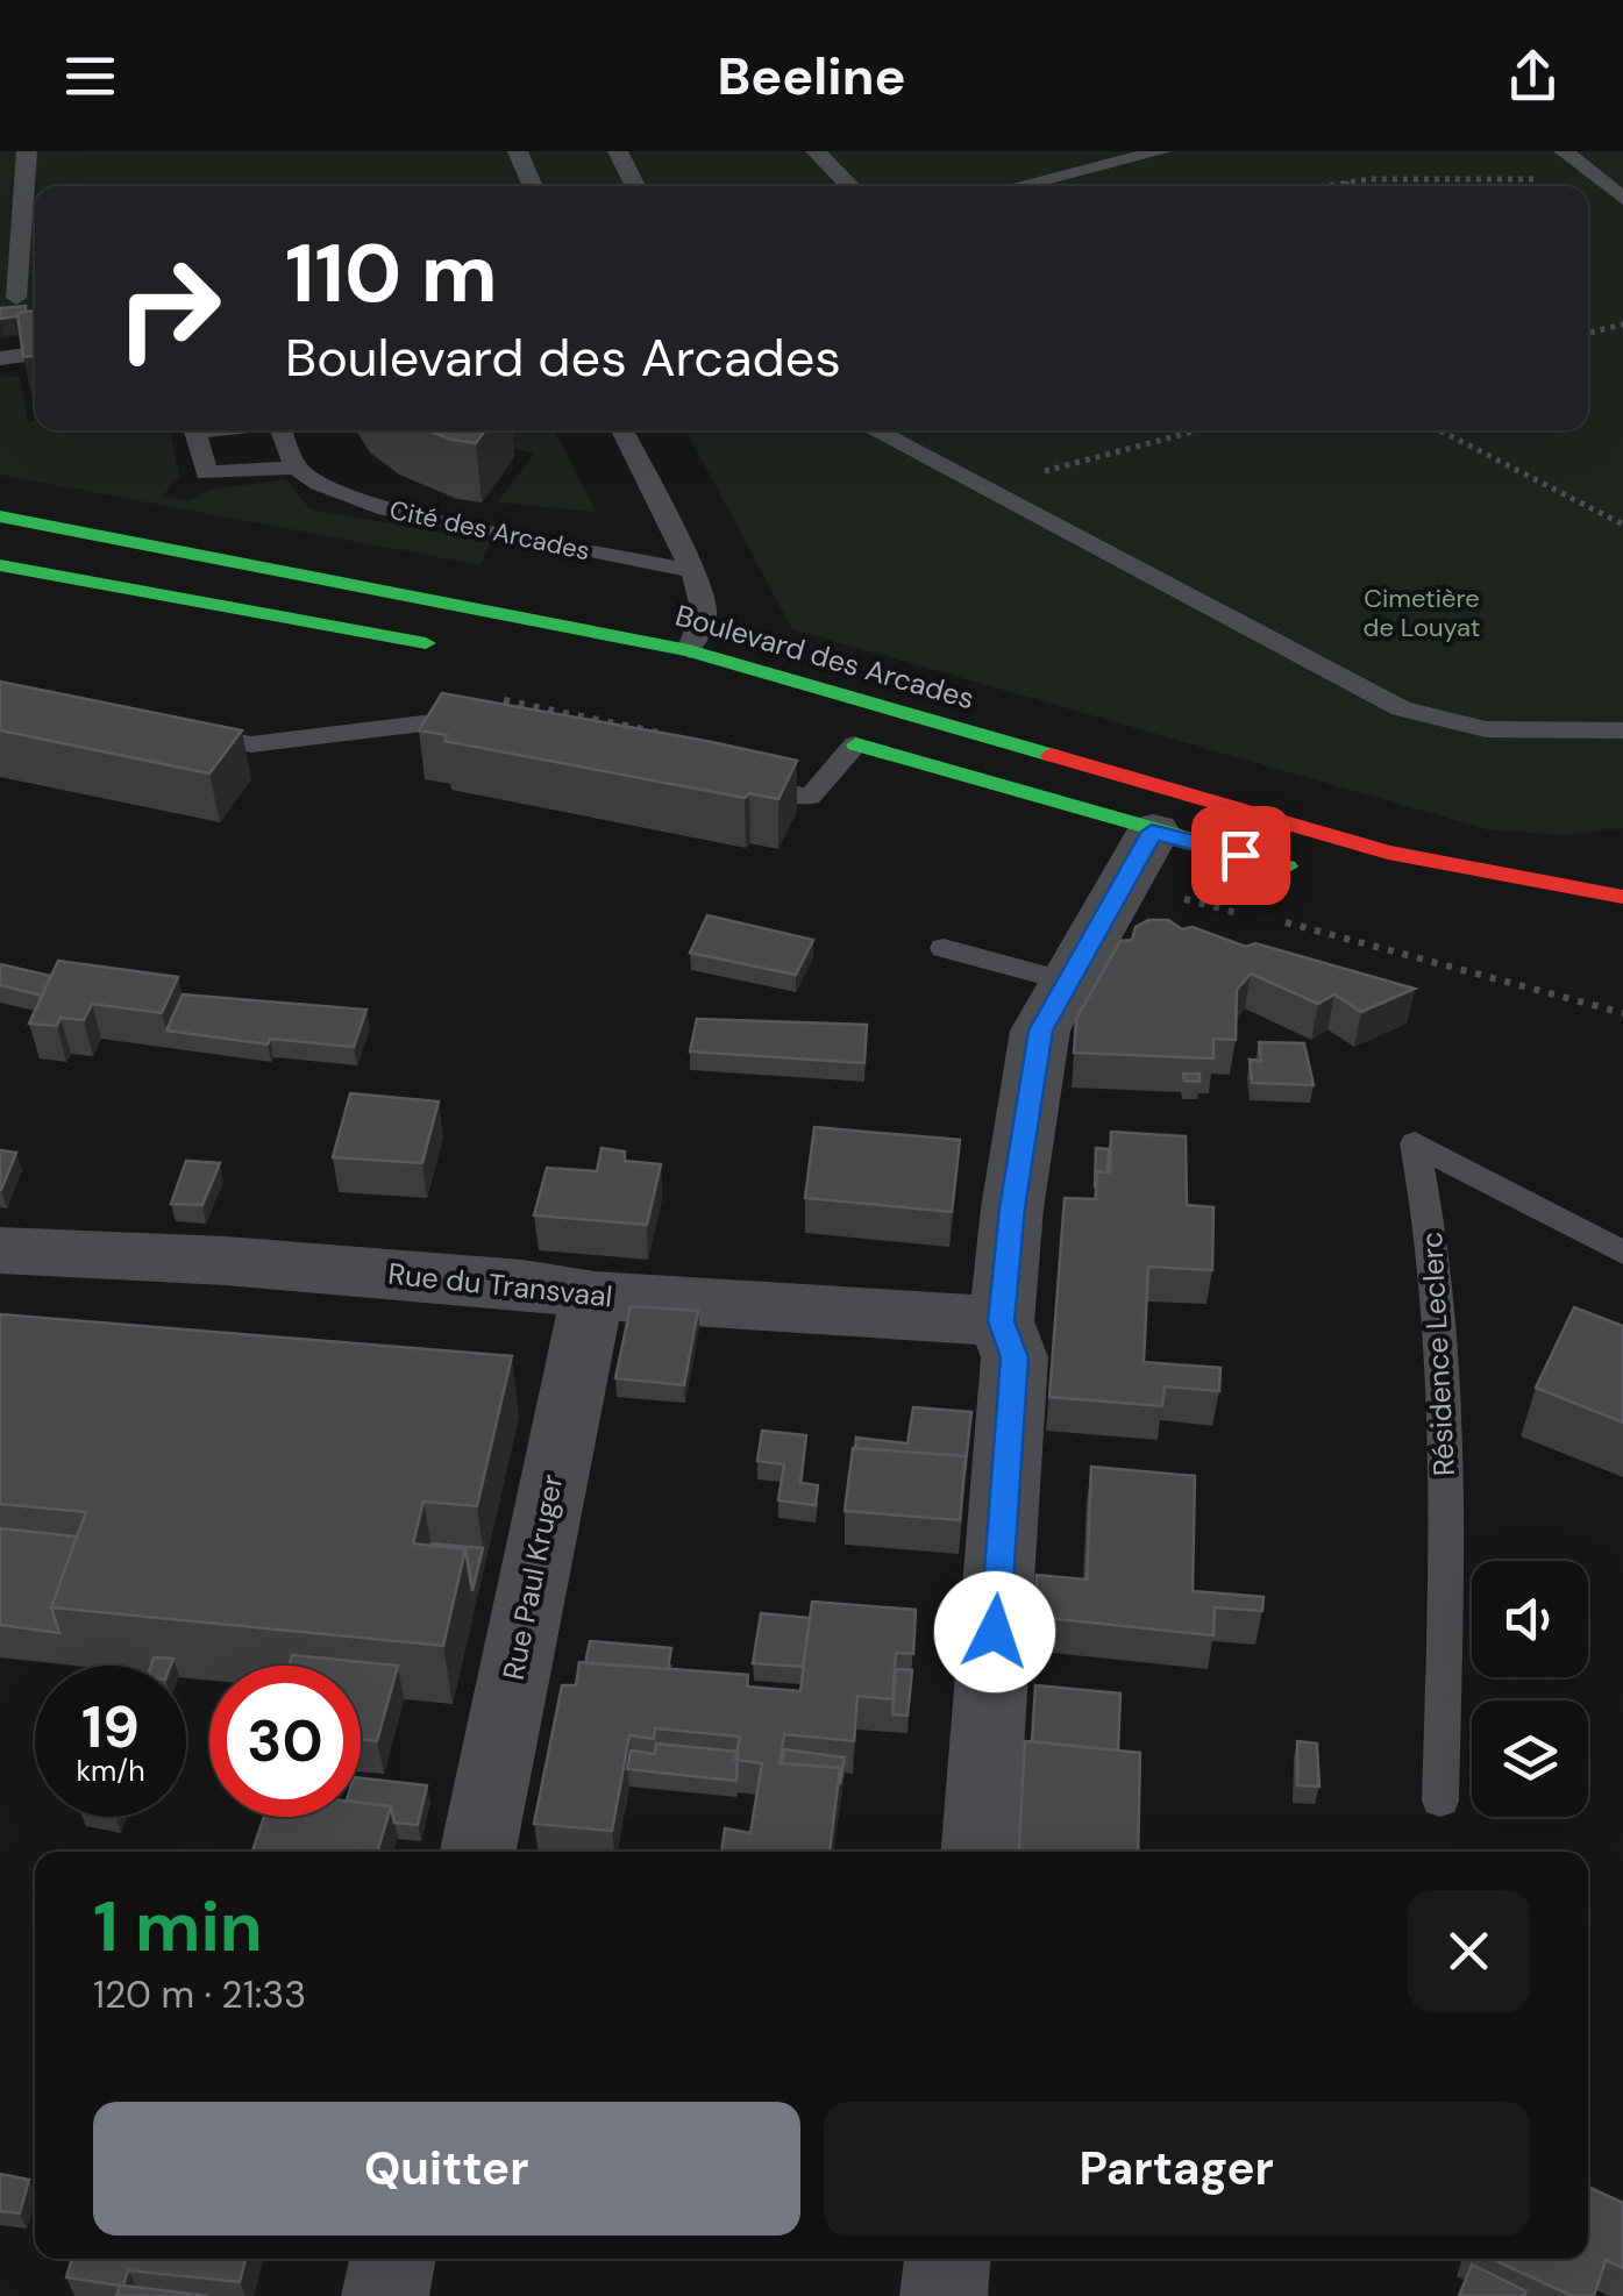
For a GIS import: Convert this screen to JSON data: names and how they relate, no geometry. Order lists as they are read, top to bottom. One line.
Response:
{"streets":{"main road":["Boulevard des Arcades"],"street":["Rue du Transvaal","Rue Paul Kruger"],"lane":["Cité des Arcades","Résidence Leclerc"]},"crossings":[["Rue du Transvaal","Rue Paul Kruger"]],"parks":["Cimetière de Louyat"],"page":{"header":"Beeline","turn":["110 m","Boulevard des Arcades"],"speed":"19 km/h","limit":"30","heading":["1 min","120 m · 21:33"],"buttons":["Quitter","Partager"]}}
